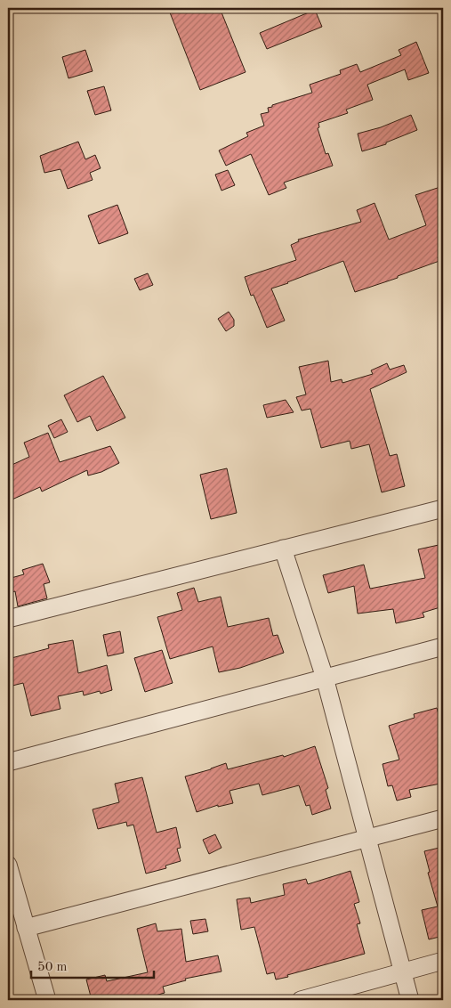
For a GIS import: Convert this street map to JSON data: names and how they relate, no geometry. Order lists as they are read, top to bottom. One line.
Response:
{"scale_bar":"50 m"}
